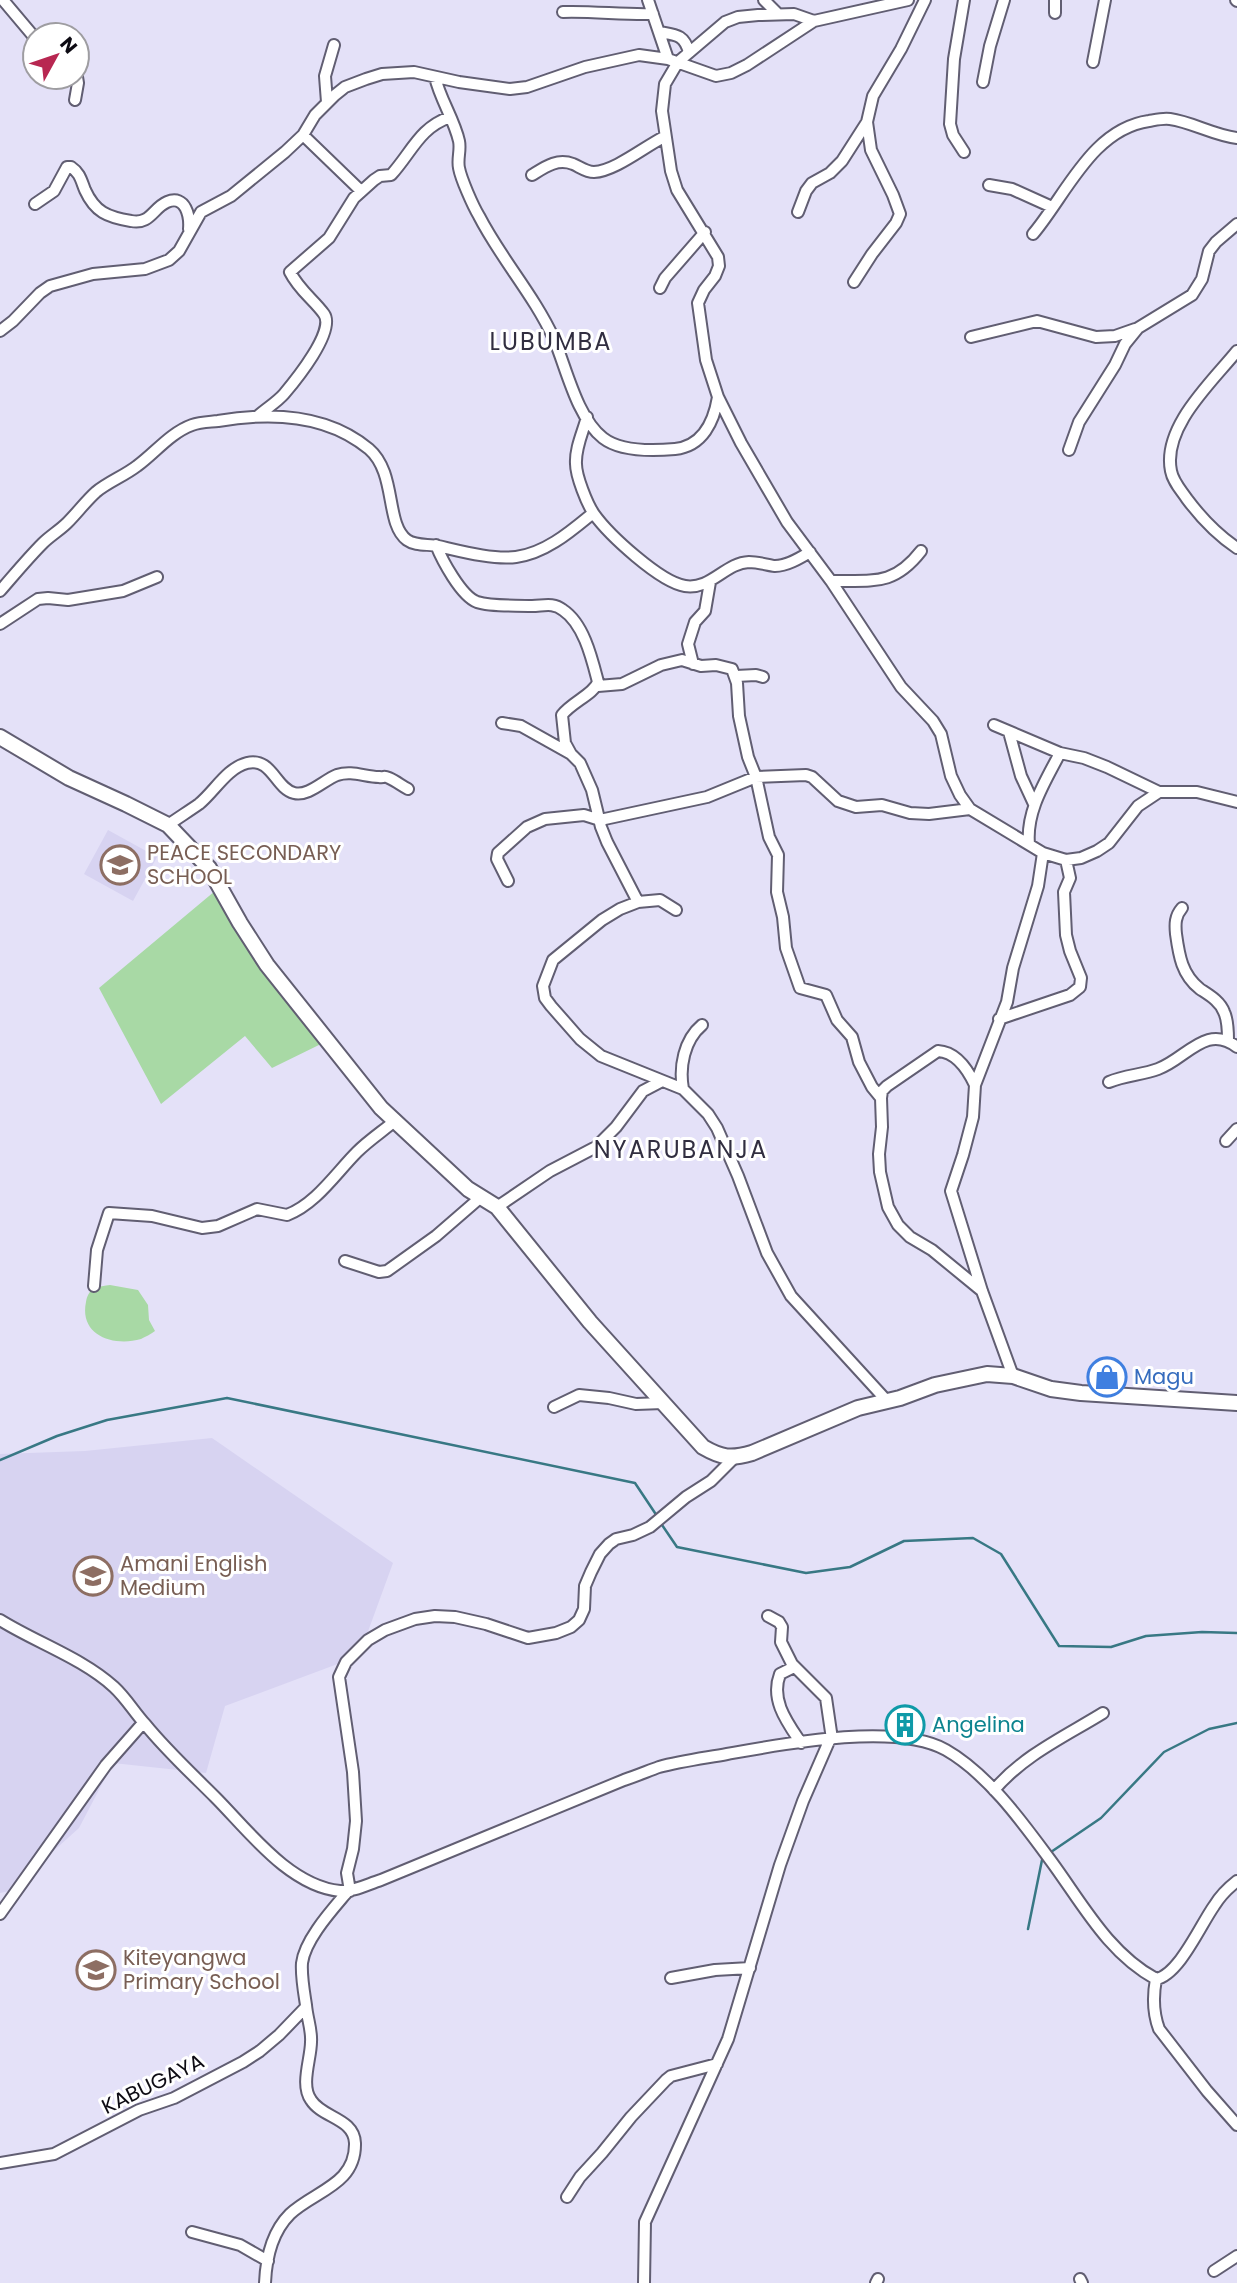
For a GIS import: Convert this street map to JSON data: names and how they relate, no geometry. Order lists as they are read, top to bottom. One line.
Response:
{"streets":{"street":["KABUGAYA"]},"districts":["LUBUMBA","NYARUBANJA"],"places":{"school or university":["PEACE SECONDARY SCHOOL","Amani English Medium","Kiteyangwa Primary School"],"shop":["Magu"],"building":["Angelina"]},"north":"top right"}
